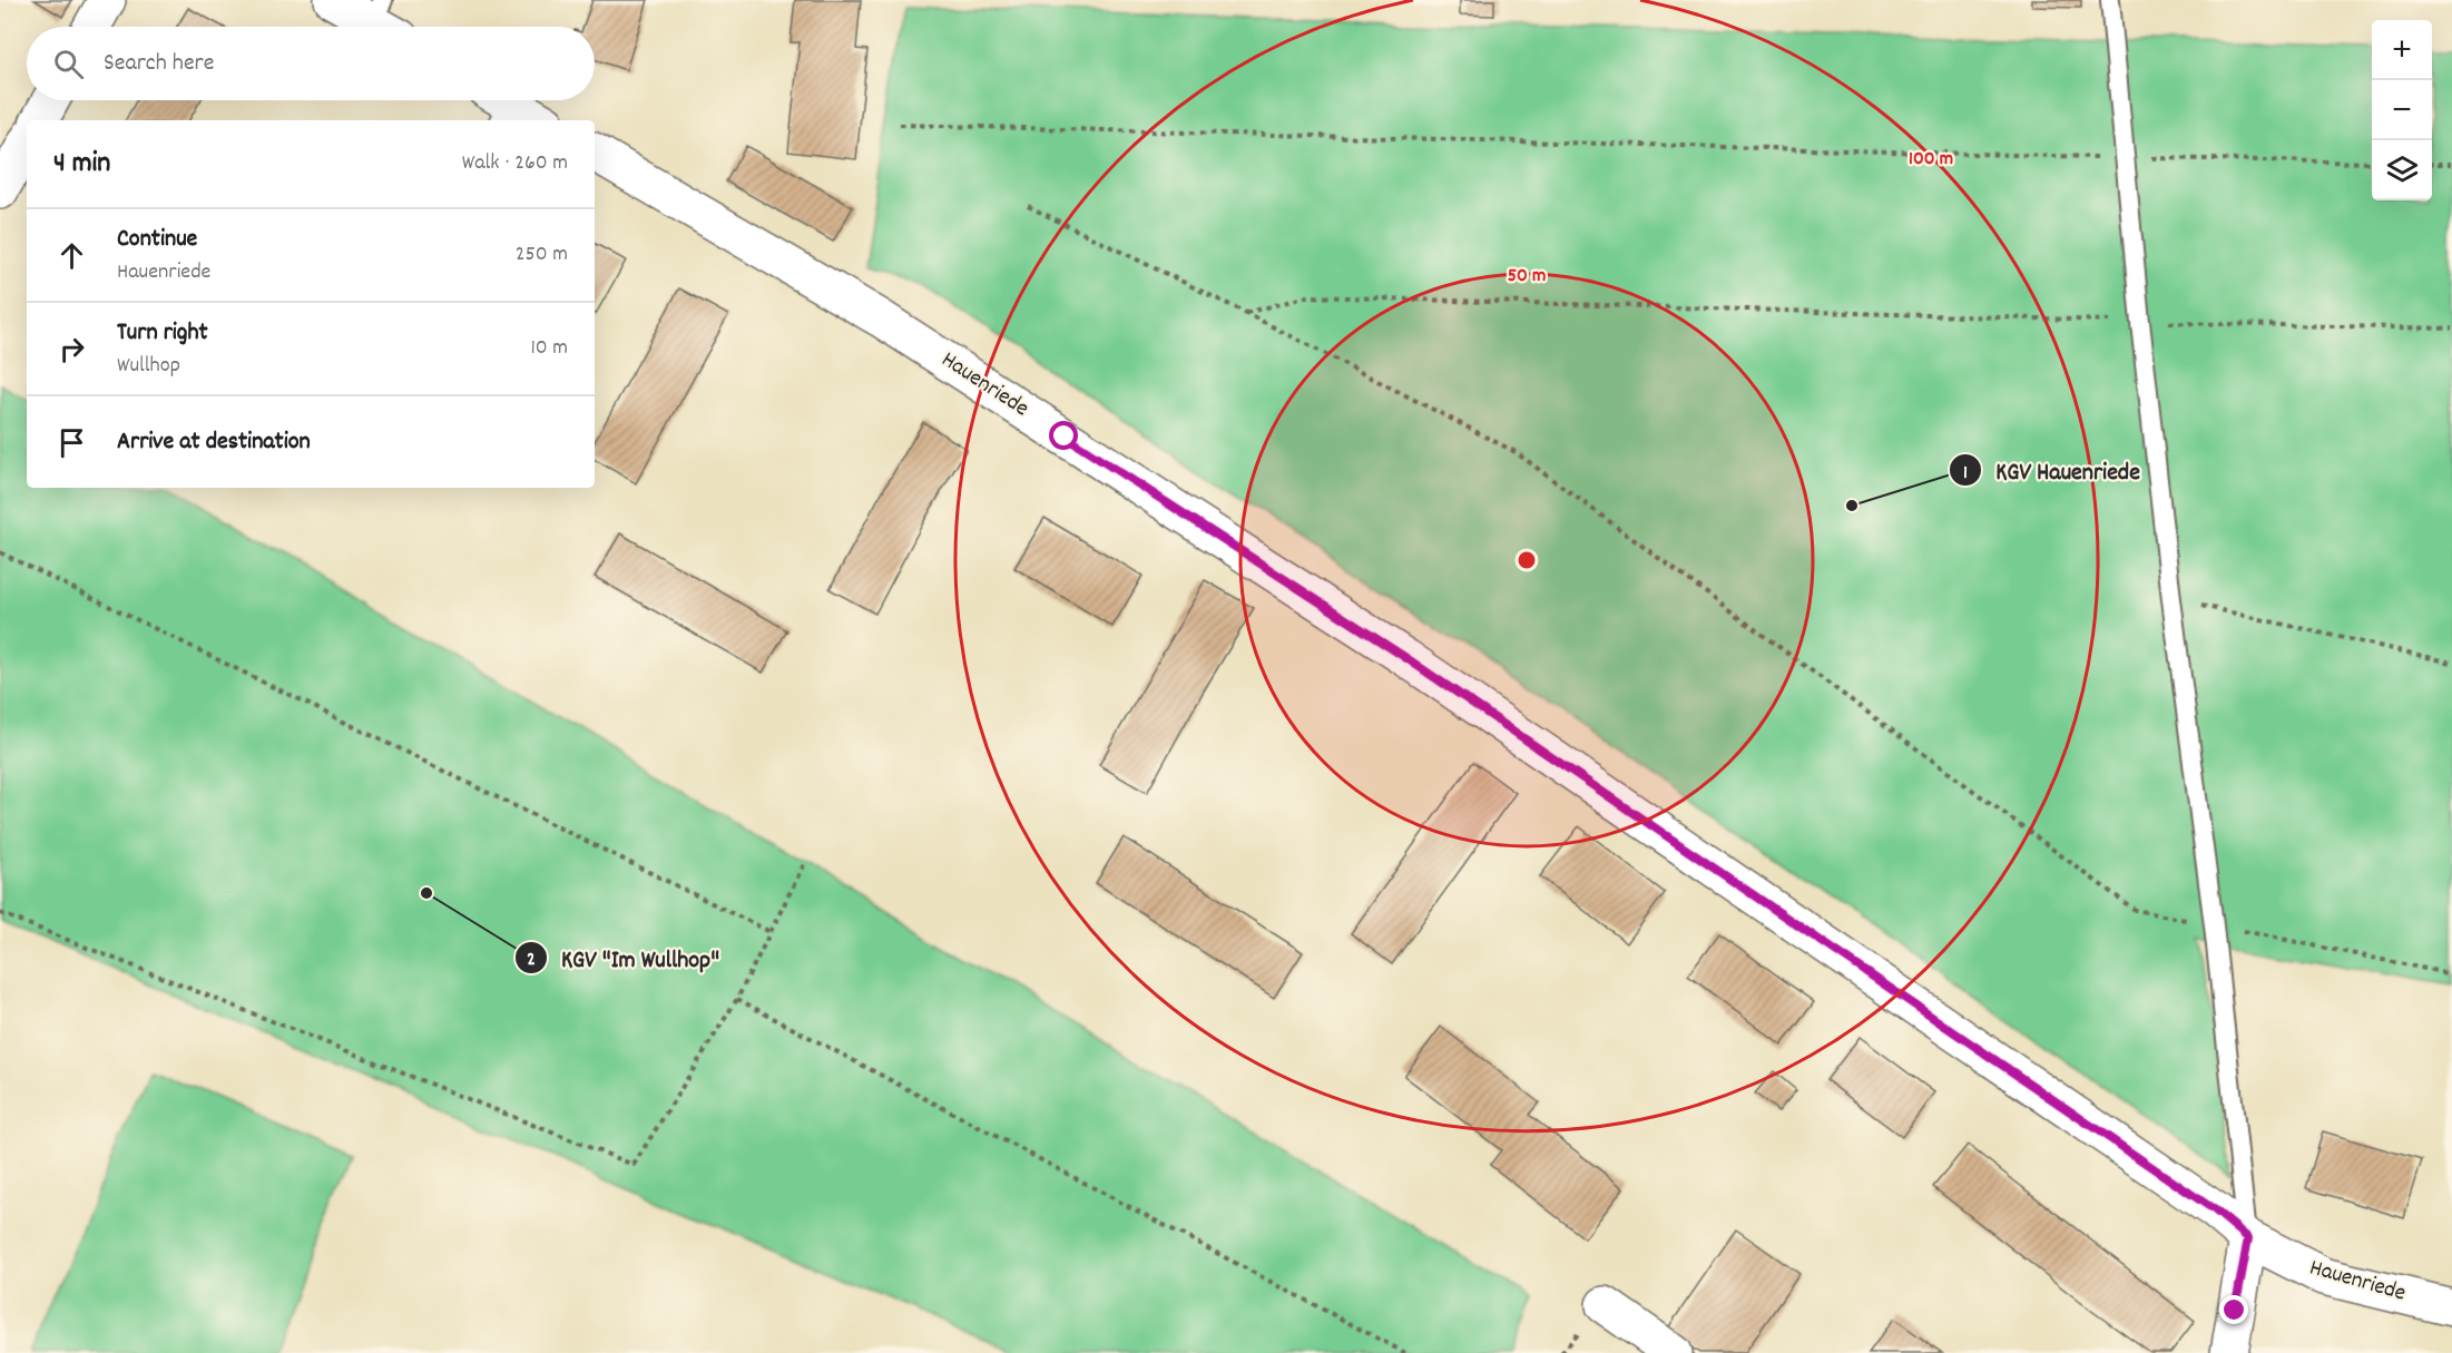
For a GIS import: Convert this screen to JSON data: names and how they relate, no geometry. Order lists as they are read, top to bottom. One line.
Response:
{"streets":{"street":["Hauenriede"]},"places":["KGV Hauenriede","KGV \"Im Wullhop\""],"page":{"map_buttons":["+","−"],"search":"Search here","heading":["4 min","Walk · 260 m"],"list":[["Continue","Hauenriede","250 m"],["Turn right","Wullhop","10 m"],"Arrive at destination"]},"rings":["100 m","50 m"]}
